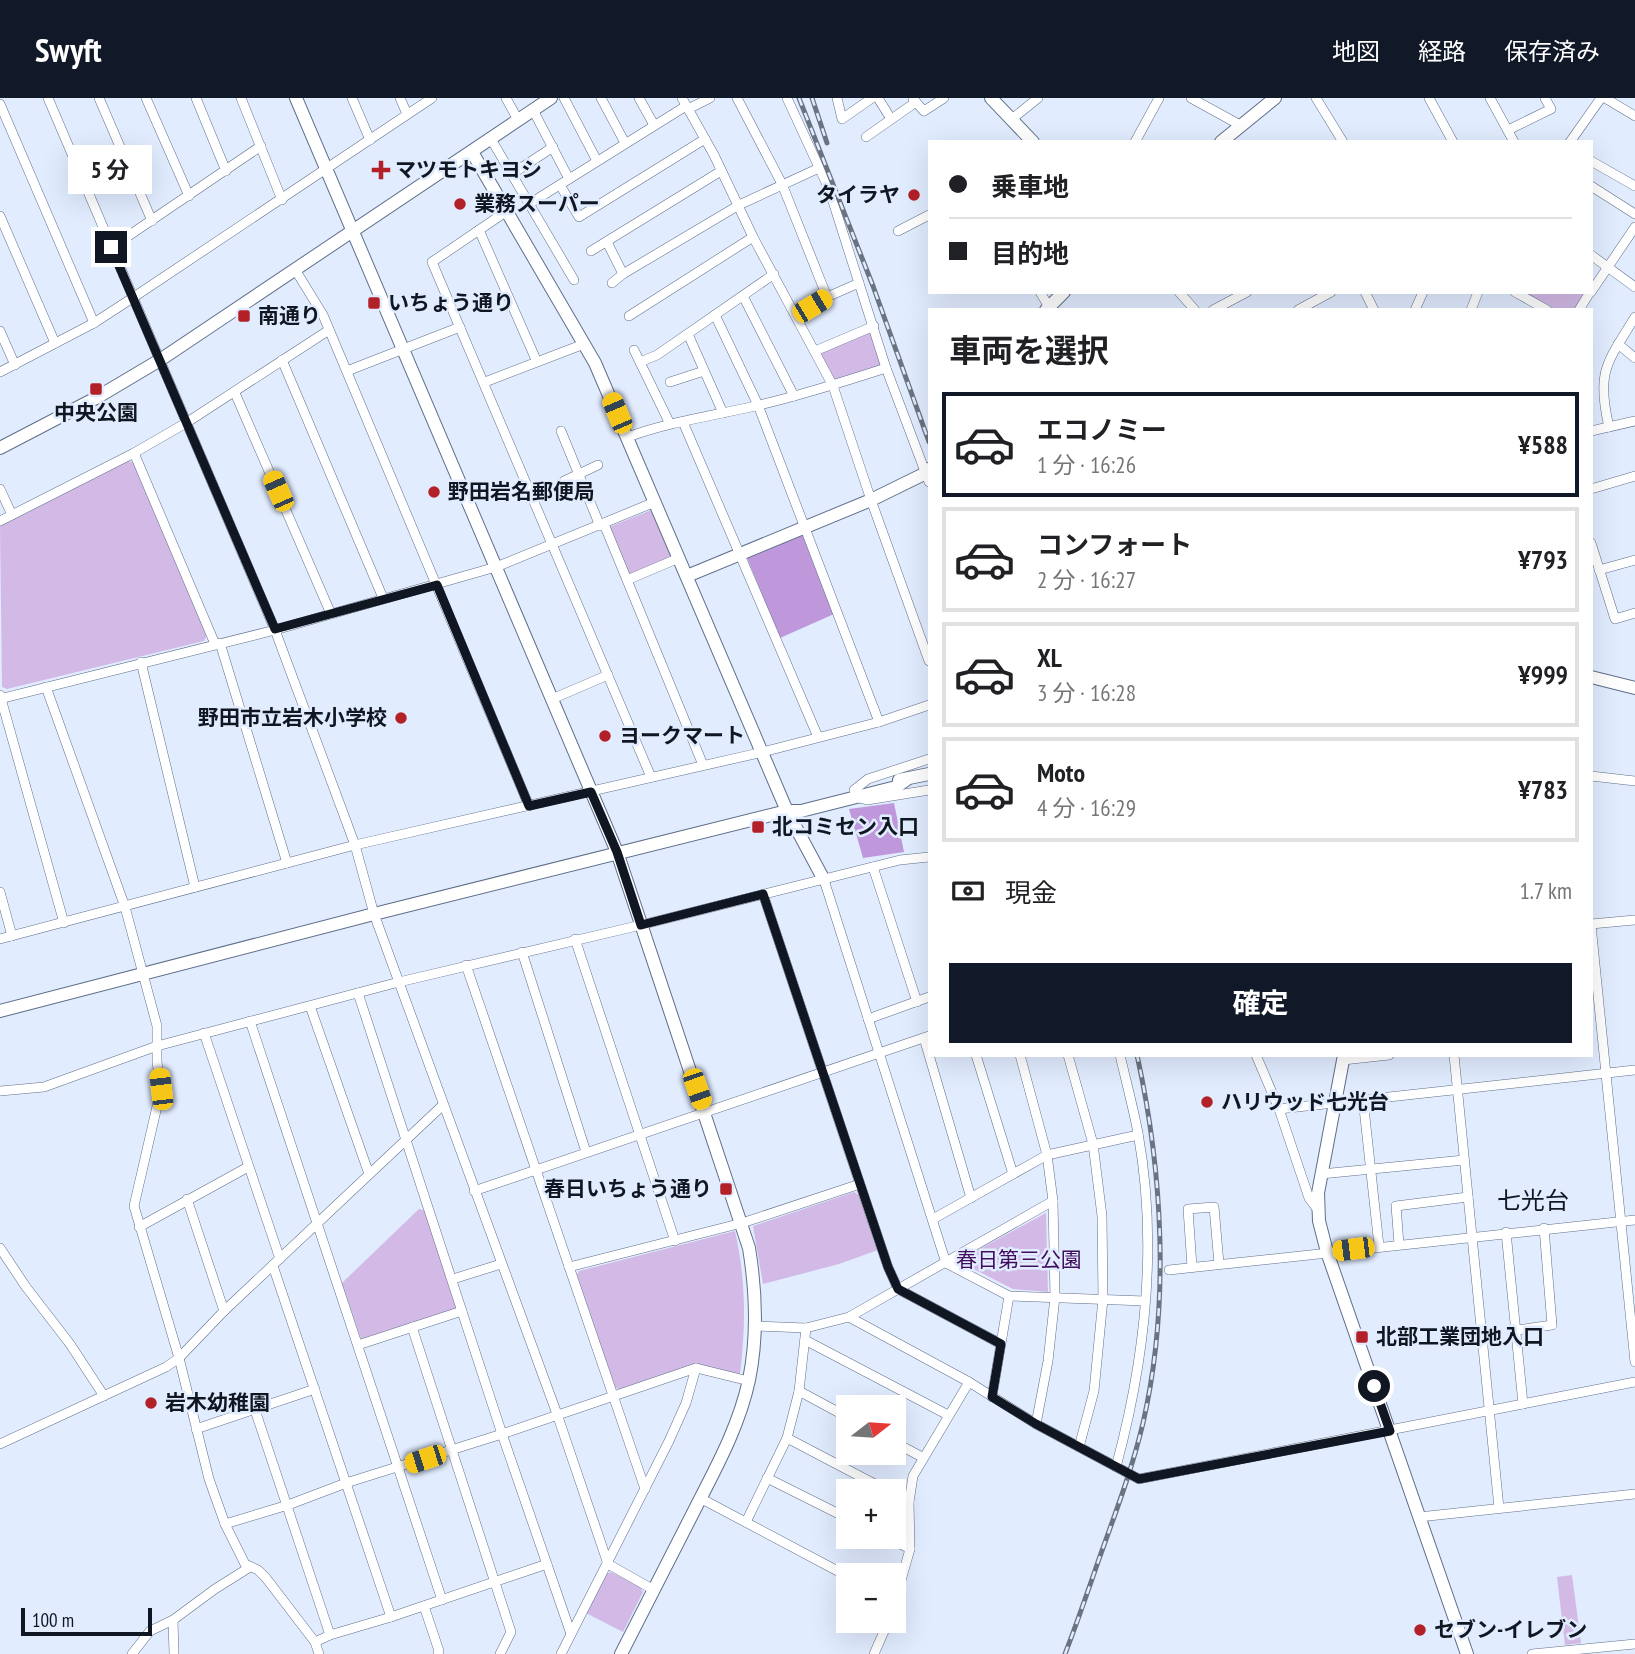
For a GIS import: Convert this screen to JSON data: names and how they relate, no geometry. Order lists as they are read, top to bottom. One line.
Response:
{"districts":["七光台"],"parks":["春日第三公園"],"places":{"health":["マツモトキヨシ"],"other":["タイラヤ","業務スーパー","野田岩名郵便局","野田市立岩木小学校","ヨークマート","ハリウッド七光台","岩木幼稚園","セブン-イレブン"],"transit":["いちょう通り","南通り","中央公園","北コミセン入口","春日いちょう通り","北部工業団地入口"]},"scale_bar":"100 m","north":"right","page":{"header":"Swyft","nav":["地図","経路","保存済み"],"banner":["乗車地","目的地"],"bubble":"5 分","heading":"車両を選択","list":[{"name":"エコノミー","note":"1 分 · 16:26","value":"¥588"},{"name":"コンフォート","note":"2 分 · 16:27","value":"¥793"},{"name":"XL","note":"3 分 · 16:28","value":"¥999"},{"name":"Moto","note":"4 分 · 16:29","value":"¥783"}],"pay":["現金","1.7 km"],"buttons":"確定","map_buttons":["+","−"],"scale":"100 m"}}
